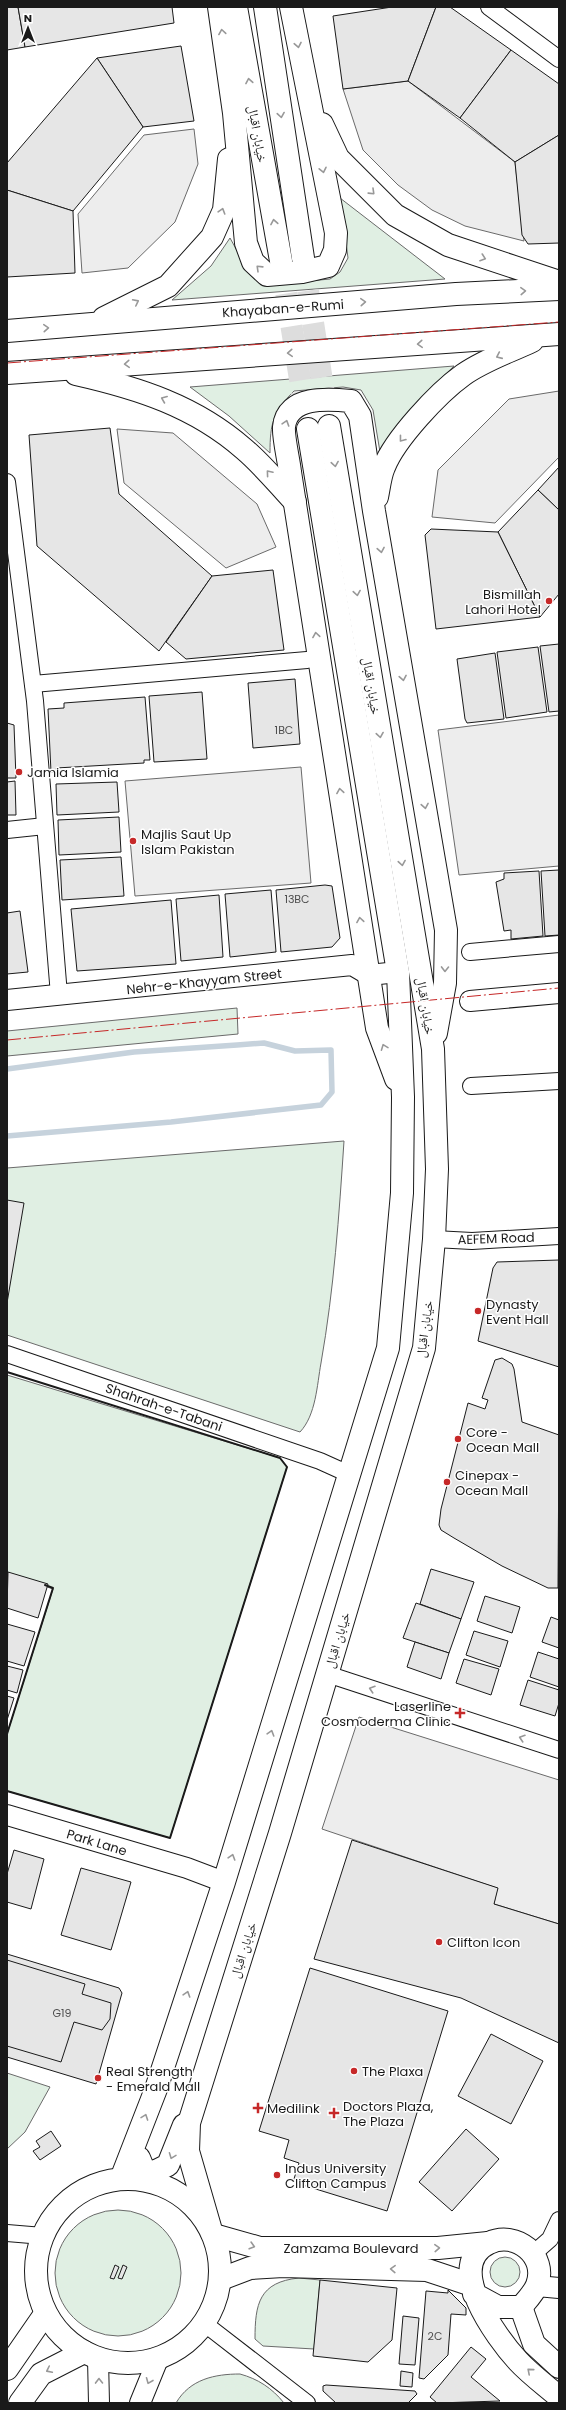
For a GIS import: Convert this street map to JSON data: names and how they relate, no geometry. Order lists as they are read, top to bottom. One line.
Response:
{"streets":{"main road":["خیابان اقبال","Khayaban-e-Rumi","Zamzama Boulevard"],"street":["Nehr-e-Khayyam Street","AEFEM Road","Shahrah-e-Tabani","Park Lane"]},"crossings":[["خیابان اقبال","AEFEM Road"],["خیابان اقبال","Shahrah-e-Tabani"],["خیابان اقبال","Park Lane"],["خیابان اقبال","Zamzama Boulevard"]],"places":{"other":["Bismillah Lahori Hotel","Jamia Islamia","Majlis Saut Up Islam Pakistan","Dynasty Event Hall","Core - Ocean Mall","Cinepax - Ocean Mall","Clifton Icon","The Plaxa","Real Strength - Emerald Mall","Indus University Clifton Campus"],"health":["Laserline Cosmoderma Clinic","Medilink","Doctors Plaza, The Plaza"]},"house_numbers":["1BC","13BC","G19","2C"],"north":"top"}
